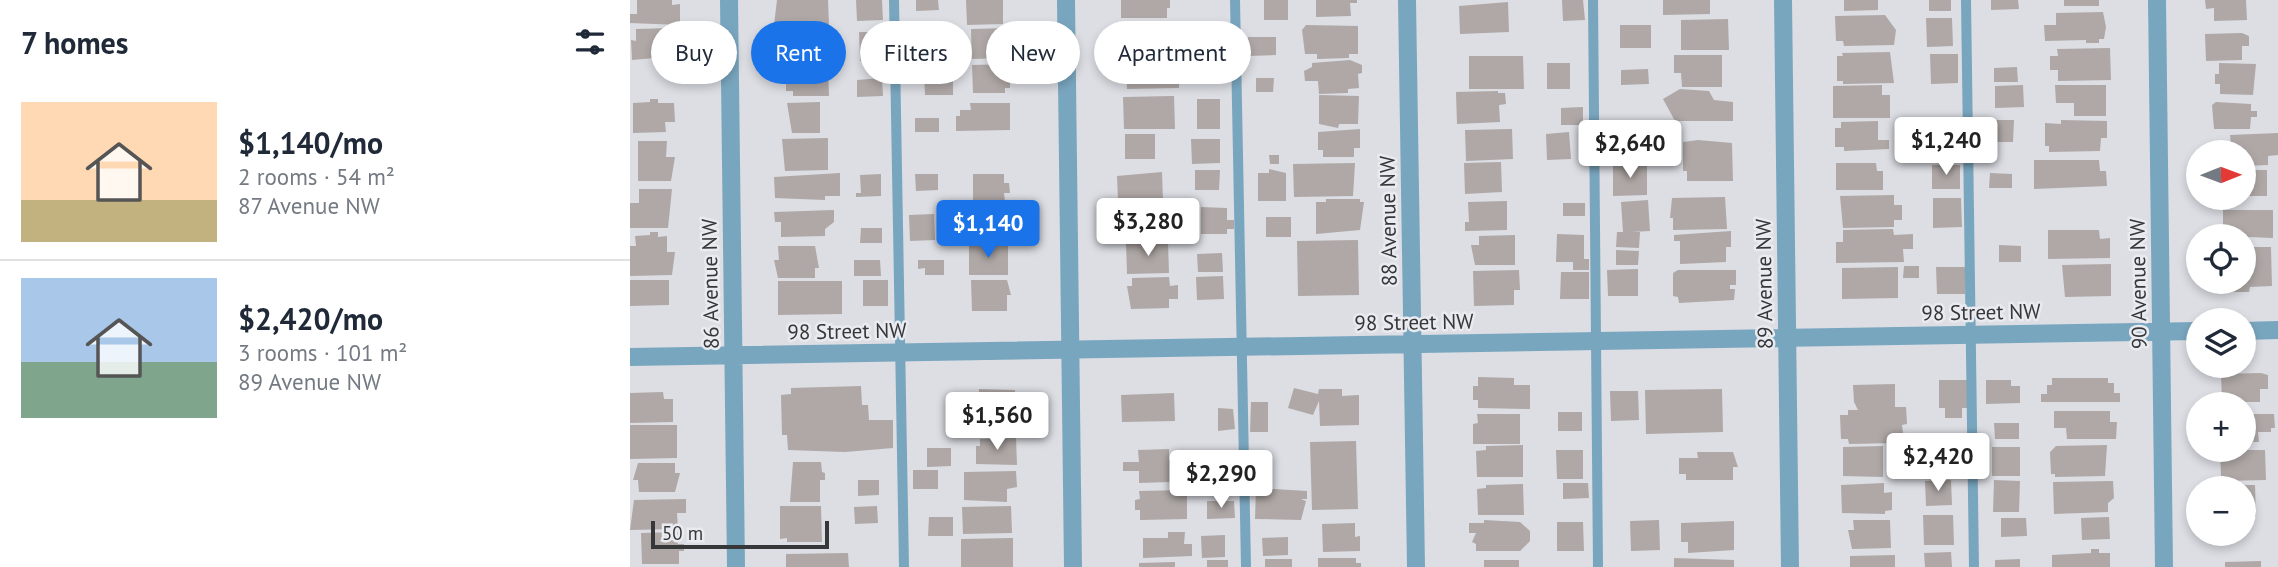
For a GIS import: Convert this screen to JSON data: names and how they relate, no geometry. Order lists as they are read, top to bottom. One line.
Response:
{"streets":{"street":["88 Avenue NW","86 Avenue NW","89 Avenue NW","90 Avenue NW","98 Street NW"]},"crossings":[["88 Avenue NW","98 Street NW"],["86 Avenue NW","98 Street NW"],["89 Avenue NW","98 Street NW"],["90 Avenue NW","98 Street NW"]],"scale_bar":"50 m","north":"right","page":{"heading":"7 homes","chip":["Buy","Rent","Filters","New","Apartment"],"list":[{"name":"$1,140/mo","note":"2 rooms · 54 m² · 87 Avenue NW"},{"name":"$2,420/mo","note":"3 rooms · 101 m² · 89 Avenue NW"}],"price":["$1,240","$2,640","$3,280","$1,140","$1,560","$2,420","$2,290"],"map_buttons":["+","−"],"scale":"50 m"}}
